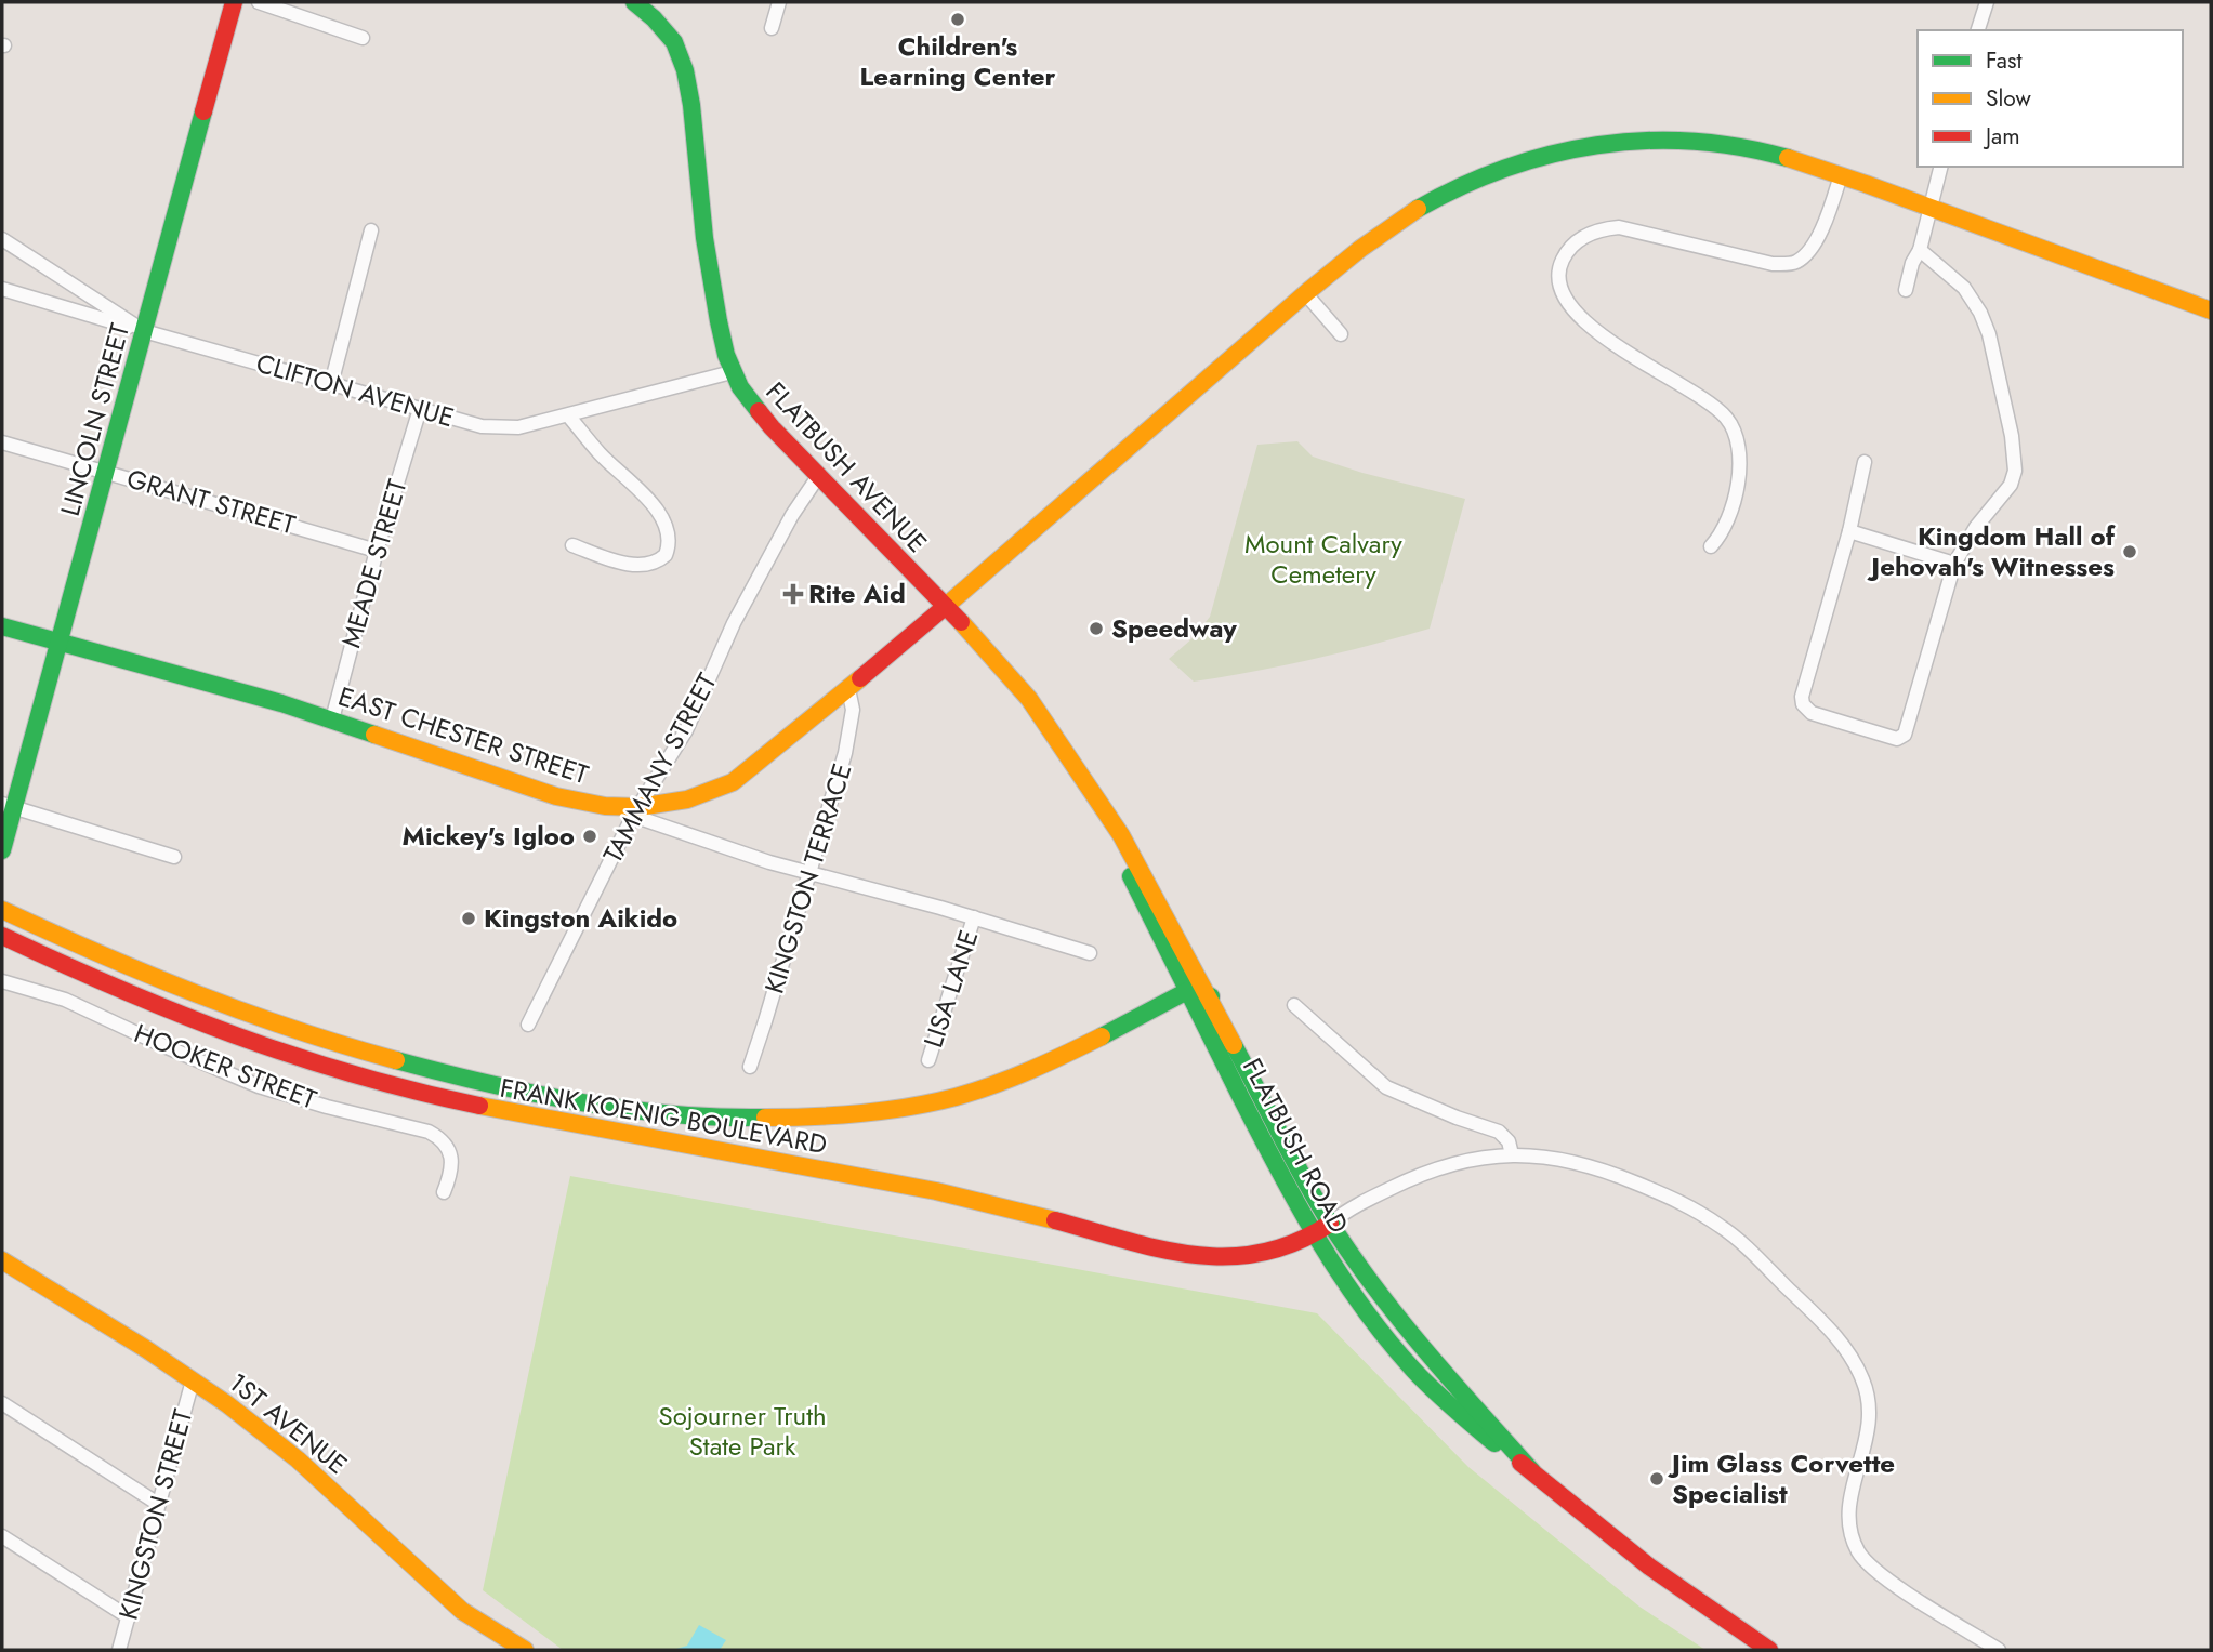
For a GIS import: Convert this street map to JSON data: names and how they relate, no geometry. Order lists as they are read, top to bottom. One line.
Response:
{"streets":{"main road":["LINCOLN STREET","FLATBUSH AVENUE","EAST CHESTER STREET","FRANK KOENIG BOULEVARD","FLATBUSH ROAD","1ST AVENUE"],"street":["CLIFTON AVENUE","GRANT STREET","MEADE STREET","TAMMANY STREET","KINGSTON TERRACE","LISA LANE","HOOKER STREET","KINGSTON STREET"]},"crossings":[["CLIFTON AVENUE","LINCOLN STREET"],["CLIFTON AVENUE","FLATBUSH AVENUE"],["CLIFTON AVENUE","MEADE STREET"],["LINCOLN STREET","GRANT STREET"],["LINCOLN STREET","EAST CHESTER STREET"],["FLATBUSH AVENUE","EAST CHESTER STREET"],["FLATBUSH AVENUE","TAMMANY STREET"],["FLATBUSH AVENUE","FLATBUSH ROAD"],["GRANT STREET","MEADE STREET"],["MEADE STREET","EAST CHESTER STREET"],["EAST CHESTER STREET","TAMMANY STREET"],["EAST CHESTER STREET","KINGSTON TERRACE"],["EAST CHESTER STREET","LISA LANE"],["FRANK KOENIG BOULEVARD","FLATBUSH ROAD"],["1ST AVENUE","KINGSTON STREET"]],"parks":["Mount Calvary Cemetery","Sojourner Truth State Park"],"places":{"other":["Children's Learning Center","Kingdom Hall of Jehovah's Witnesses","Speedway","Mickey's Igloo","Kingston Aikido","Jim Glass Corvette Specialist"],"health":["Rite Aid"]},"legend":["Fast","Slow","Jam"]}
